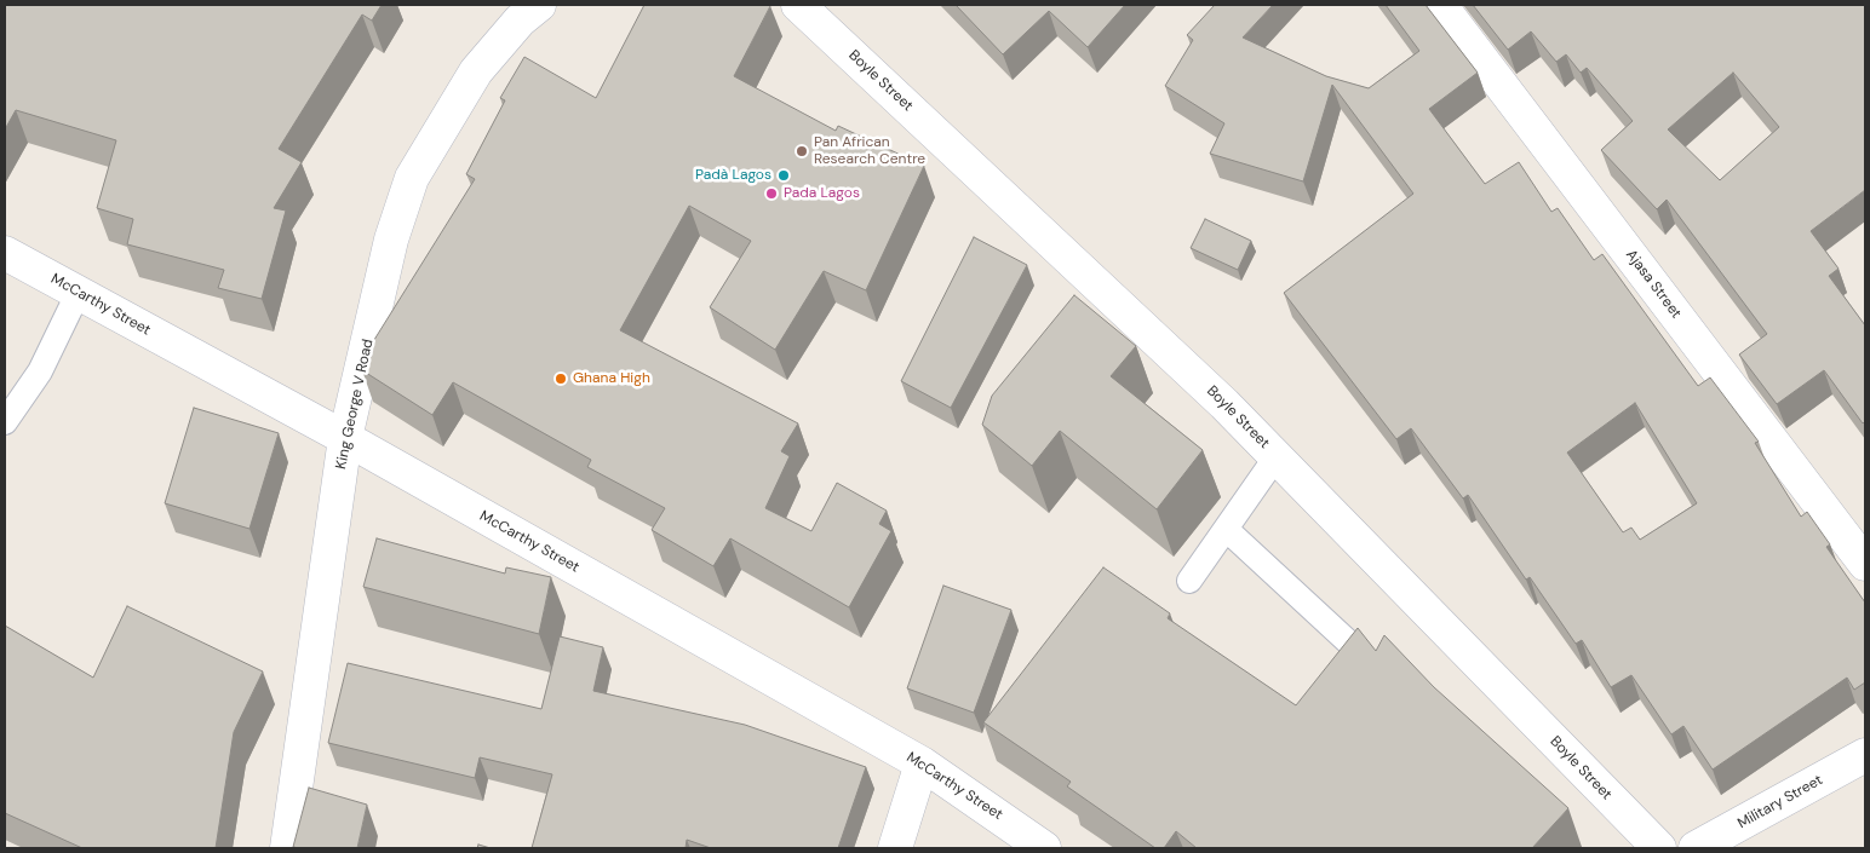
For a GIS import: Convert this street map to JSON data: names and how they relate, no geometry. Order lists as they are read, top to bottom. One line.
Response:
{"streets":{"street":["Boyle Street","Ajasa Street","McCarthy Street","King George V Road","Military Street"]},"crossings":[["McCarthy Street","King George V Road"]],"places":["Pan African Research Centre","Padà Lagos","Pada Lagos","Ghana High"]}
